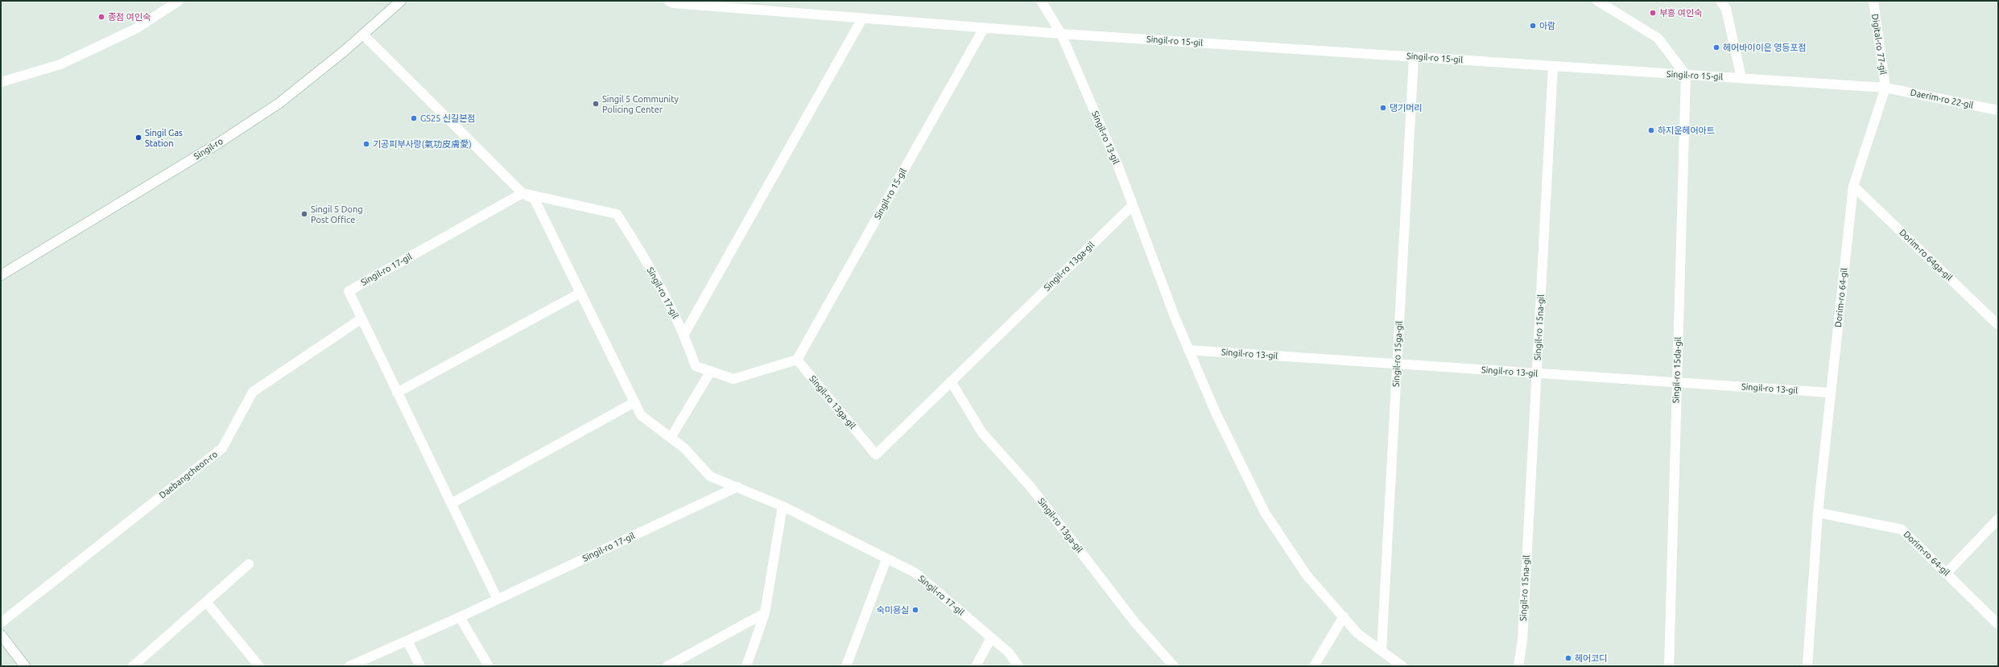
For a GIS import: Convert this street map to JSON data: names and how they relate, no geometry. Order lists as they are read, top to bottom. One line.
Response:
{"streets":{"street":["Singil-ro 15-gil","Digital-ro 77-gil","Daerim-ro 22-gil","Singil-ro 13-gil","Singil-ro","Dorim-ro 64ga-gil","Singil-ro 13ga-gil","Singil-ro 17-gil","Dorim-ro 64-gil","Singil-ro 15na-gil","Singil-ro 15ga-gil","Singil-ro 15da-gil","Daebangcheon-ro"]},"crossings":[["Singil-ro 15-gil","Digital-ro 77-gil"],["Singil-ro 15-gil","Daerim-ro 22-gil"],["Singil-ro 15-gil","Singil-ro 13-gil"],["Singil-ro 15-gil","Singil-ro 13ga-gil"],["Singil-ro 15-gil","Singil-ro 17-gil"],["Singil-ro 15-gil","Dorim-ro 64-gil"],["Singil-ro 15-gil","Singil-ro 15na-gil"],["Singil-ro 15-gil","Singil-ro 15ga-gil"],["Singil-ro 15-gil","Singil-ro 15da-gil"],["Digital-ro 77-gil","Daerim-ro 22-gil"],["Digital-ro 77-gil","Dorim-ro 64-gil"],["Daerim-ro 22-gil","Dorim-ro 64-gil"],["Singil-ro 13-gil","Singil-ro 13ga-gil"],["Singil-ro 13-gil","Dorim-ro 64-gil"],["Singil-ro 13-gil","Singil-ro 15na-gil"],["Singil-ro 13-gil","Singil-ro 15ga-gil"],["Singil-ro 13-gil","Singil-ro 15da-gil"],["Singil-ro","Singil-ro 17-gil"],["Dorim-ro 64ga-gil","Dorim-ro 64-gil"],["Singil-ro 13ga-gil","Singil-ro 17-gil"],["Singil-ro 17-gil","Daebangcheon-ro"]],"places":["부흥 여인숙","종점 여인숙","아람","헤어바이이은 영등포점","Singil 5 Community Policing Center","댕기머리","GS25 신길본점","하지운헤어아트","Singil Gas Station","기공피부사랑(氣功皮膚愛)","Singil 5 Dong Post Office","숙미용실","헤어코디"]}
